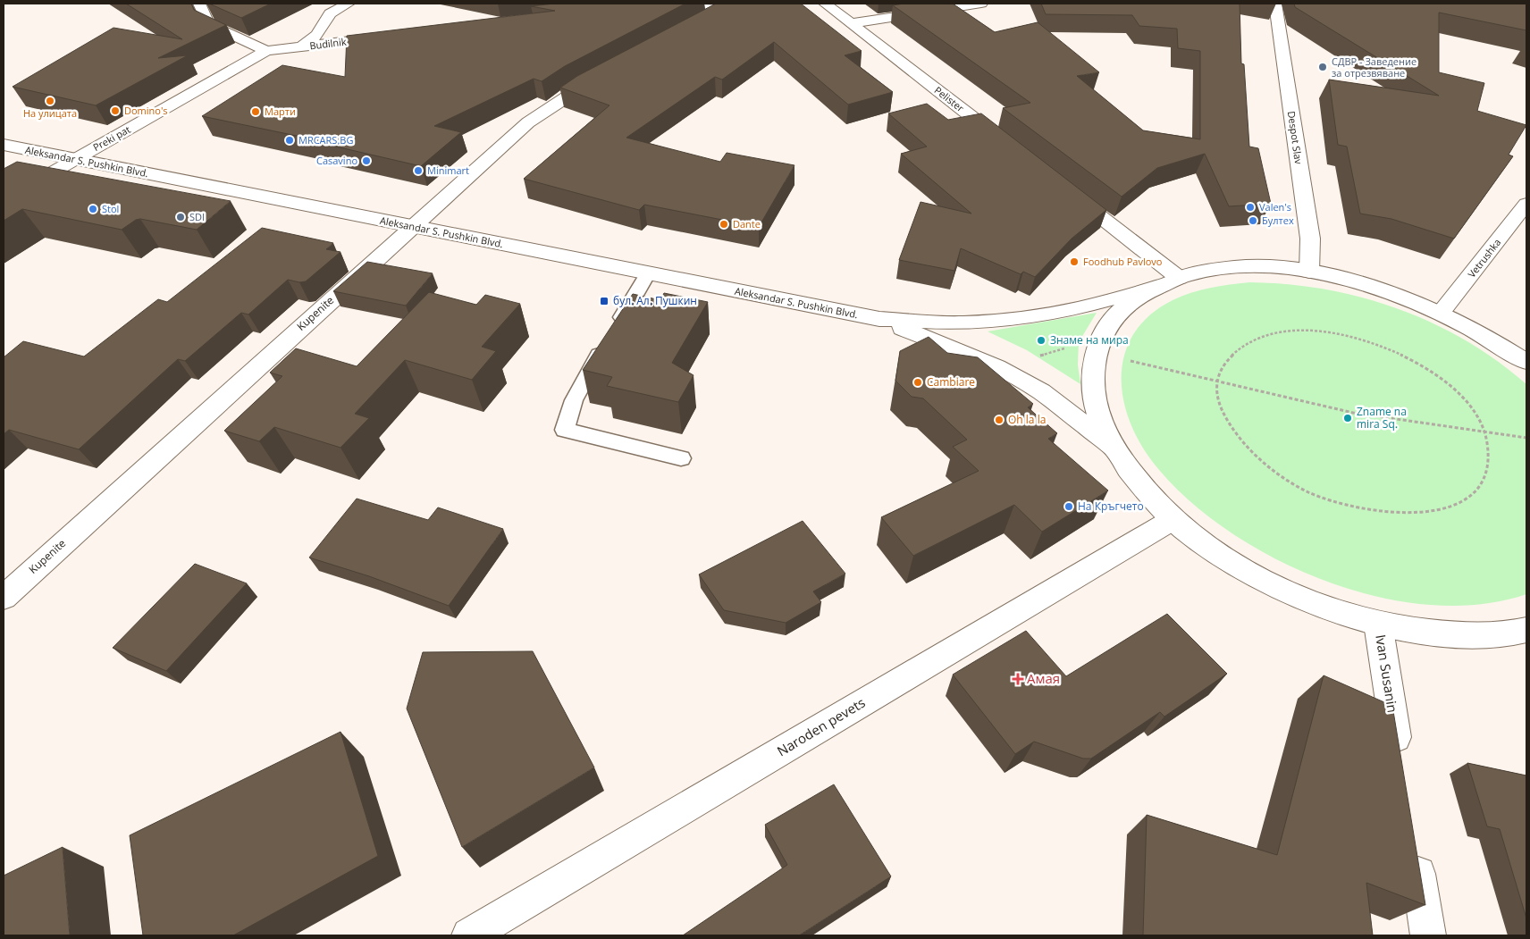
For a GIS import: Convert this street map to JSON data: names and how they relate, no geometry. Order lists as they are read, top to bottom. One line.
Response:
{"streets":{"street":["Budilnik","Pelister","Despot Slav","Preki pat","Aleksandar S. Pushkin Blvd.","Vetrushka","Kupenite","Ivan Susanin","Naroden pevets"]},"crossings":[["Budilnik","Preki pat"],["Preki pat","Aleksandar S. Pushkin Blvd."],["Aleksandar S. Pushkin Blvd.","Kupenite"]],"places":{"other":["СДВР - Заведение за отрезвяване","На улицата","Domino's","Марти","MRCARS.BG","Casavino","Minimart","Valen's","Stol","SDI","Бултех","Dante","Foodhub Pavlovo","Знаме на мира","Cambiare","Zname na mira Sq.","Oh la la","На Кръгчето"],"transit":["бул. Ал. Пушкин"],"health":["Амая"]}}
